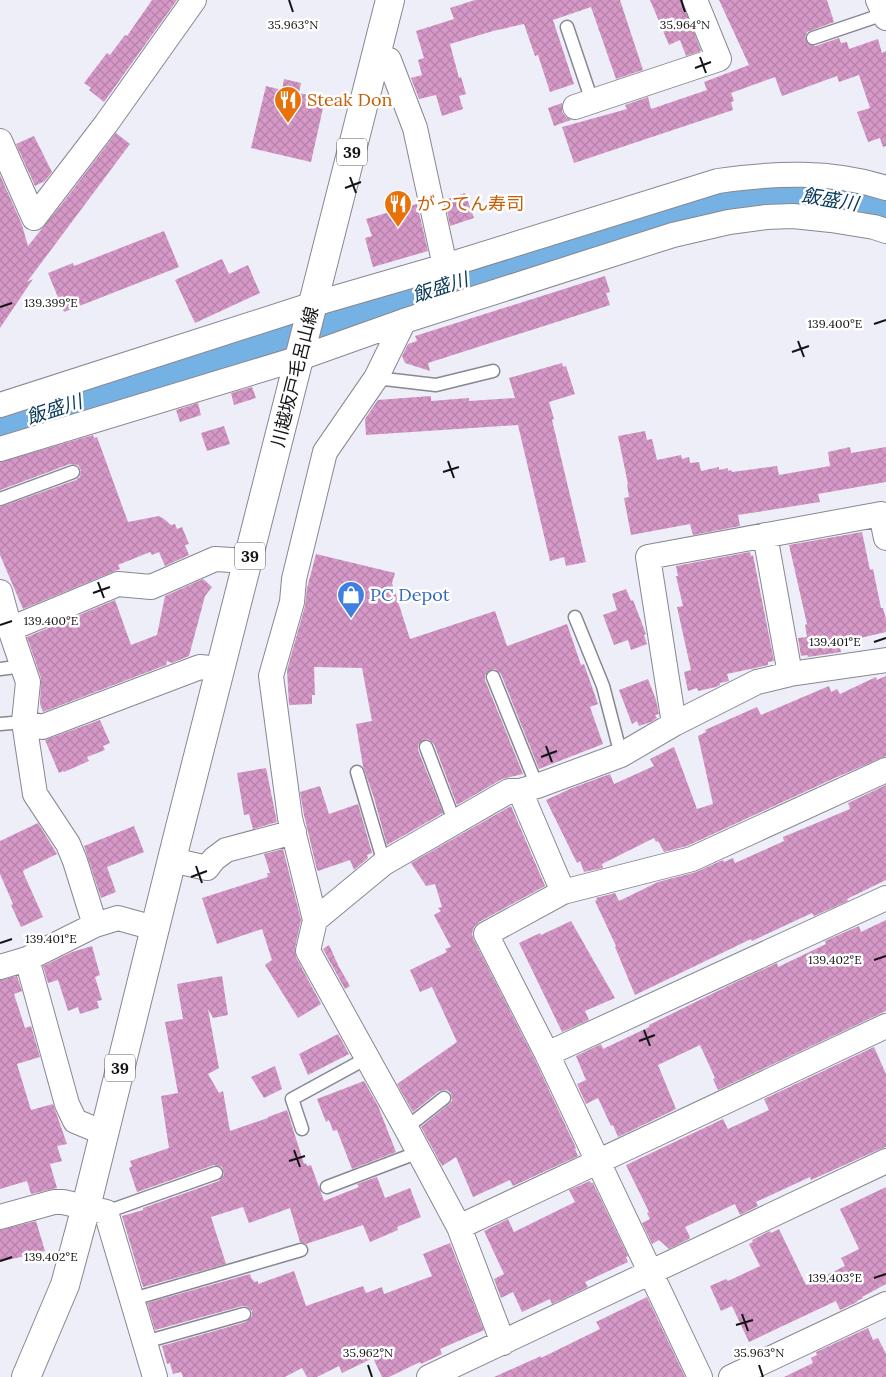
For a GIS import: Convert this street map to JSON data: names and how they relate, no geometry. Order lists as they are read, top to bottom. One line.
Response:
{"streets":{"main road":["39","川越坂戸毛呂山線"]},"crossings":[["39","川越坂戸毛呂山線"]],"water":["飯盛川"],"places":{"restaurant":["Steak Don","がってん寿司"],"shop":["PC Depot"]},"coordinates":["35.963°N","35.964°N","139.399°E","139.400°E","139.401°E","139.402°E","139.403°E","35.962°N"]}
